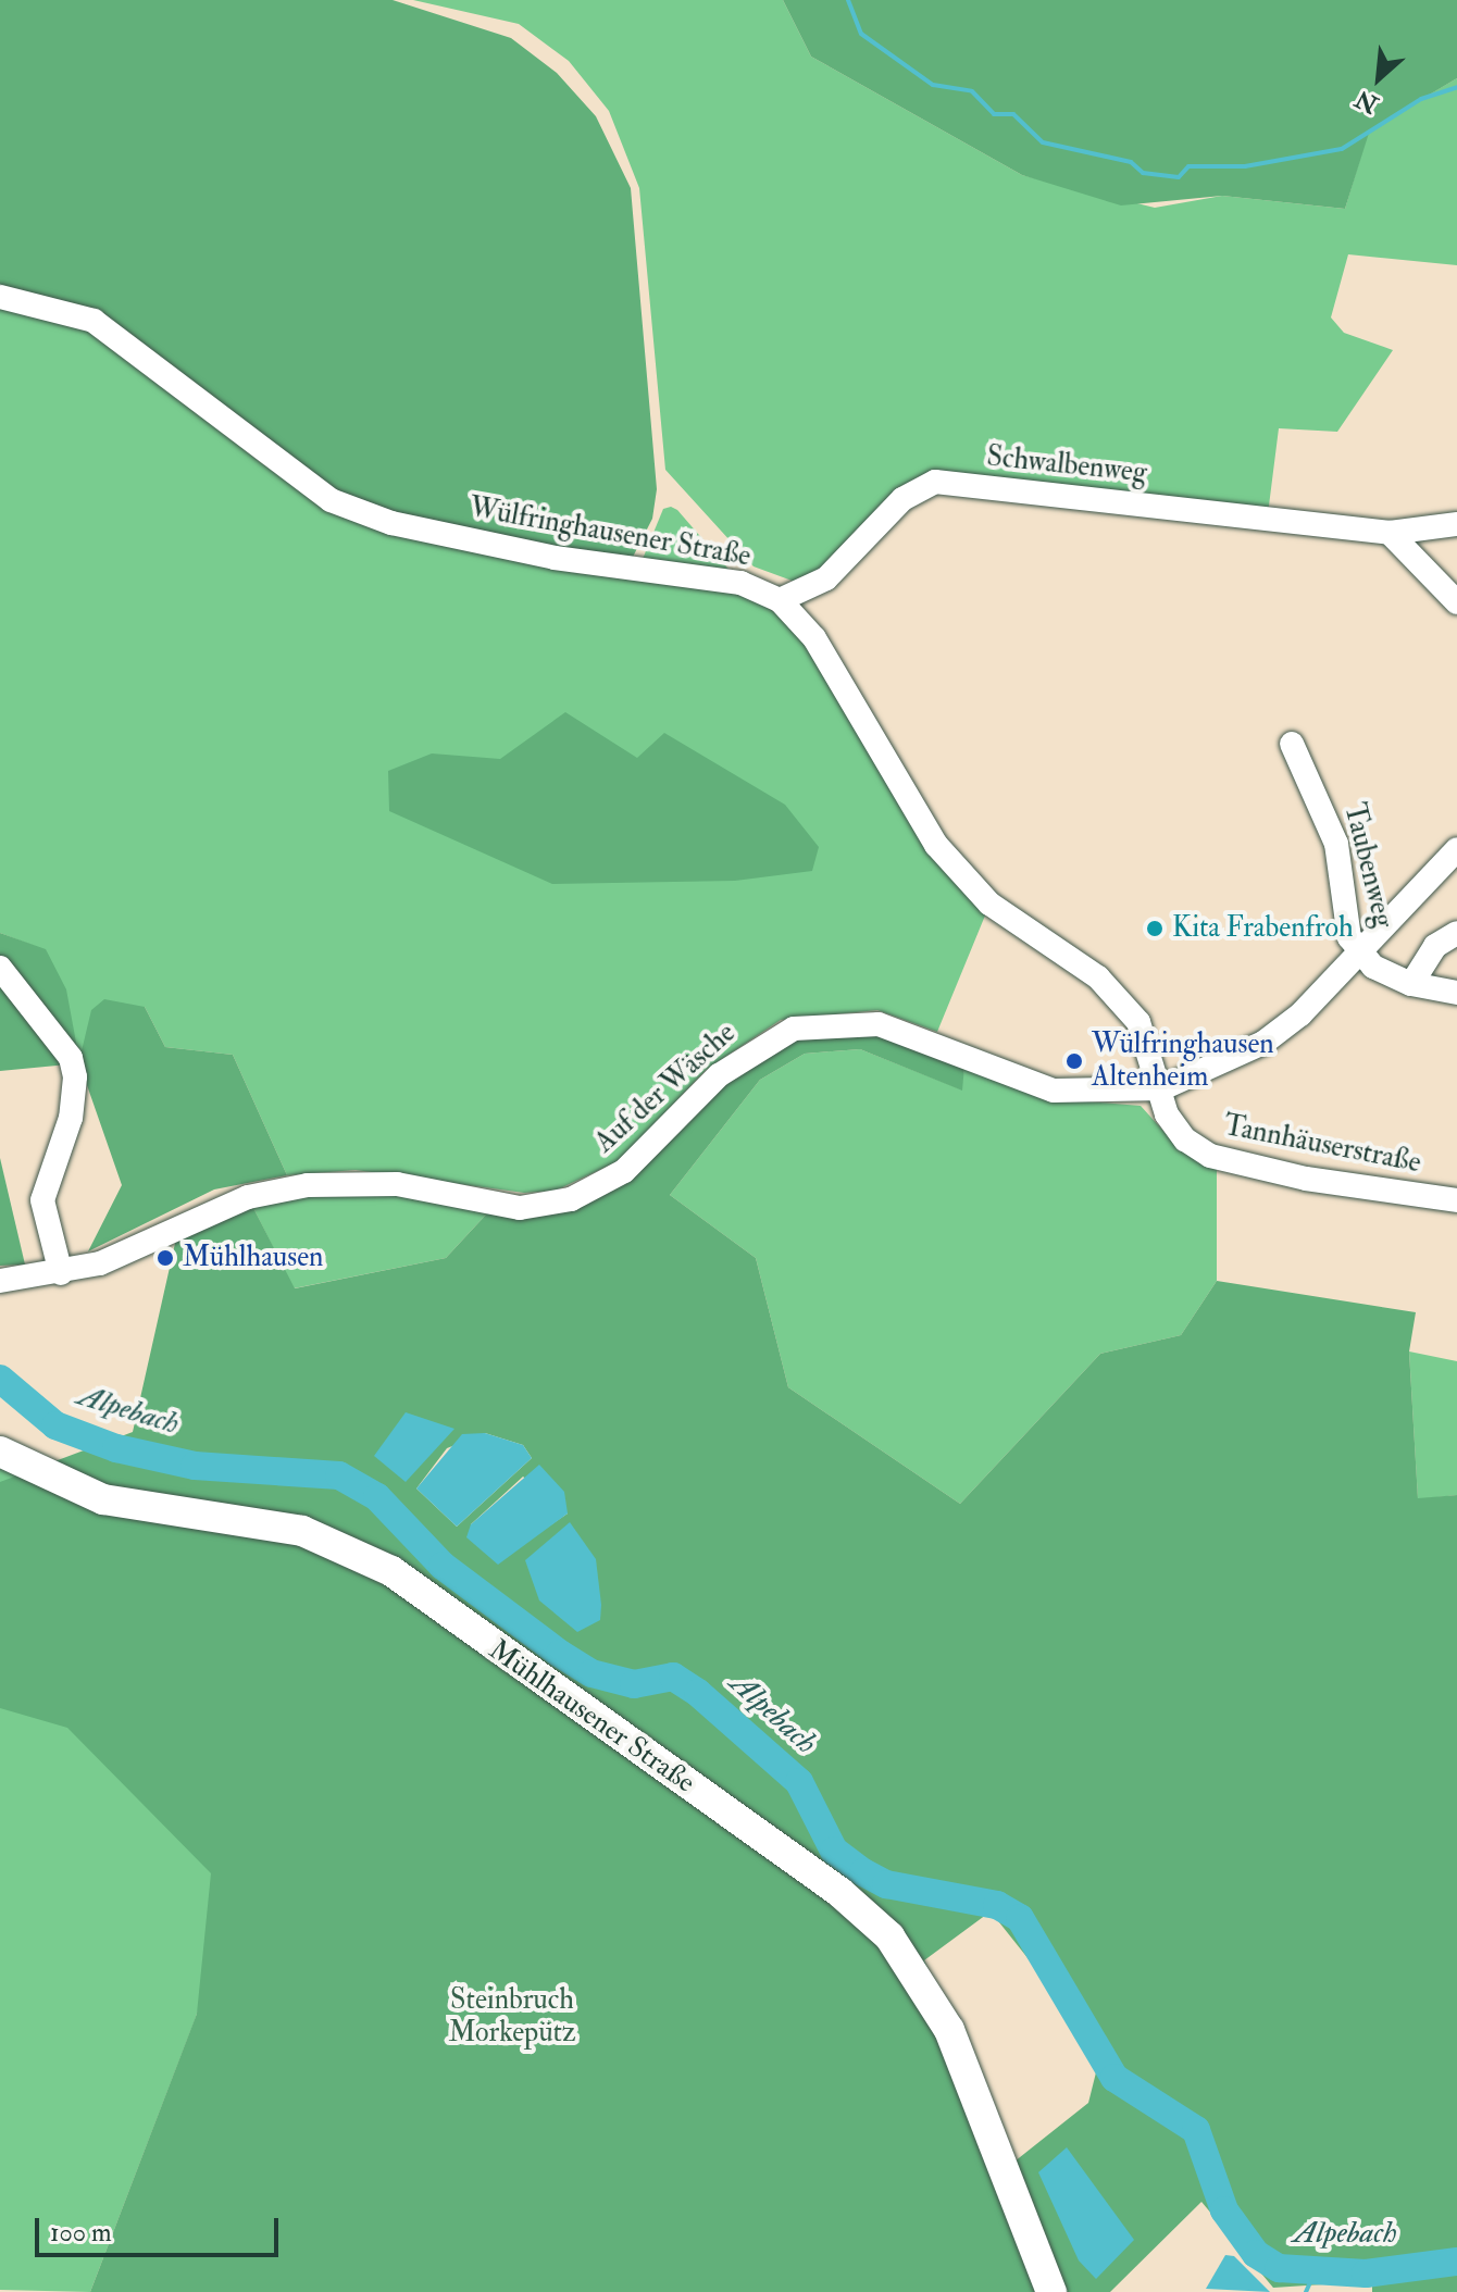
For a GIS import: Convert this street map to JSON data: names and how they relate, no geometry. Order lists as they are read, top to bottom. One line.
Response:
{"streets":{"main road":["Mühlhausener Straße"],"street":["Schwalbenweg","Wülfringhausener Straße","Taubenweg","Auf der Wäsche","Tannhäuserstraße"]},"crossings":[["Schwalbenweg","Wülfringhausener Straße"],["Wülfringhausener Straße","Auf der Wäsche"],["Wülfringhausener Straße","Tannhäuserstraße"],["Auf der Wäsche","Tannhäuserstraße"]],"water":["Alpebach"],"parks":["Steinbruch Morkepütz"],"places":["Kita Frabenfroh","Wülfringhausen Altenheim","Mühlhausen"],"scale_bar":"100 m","north":"bottom left"}
